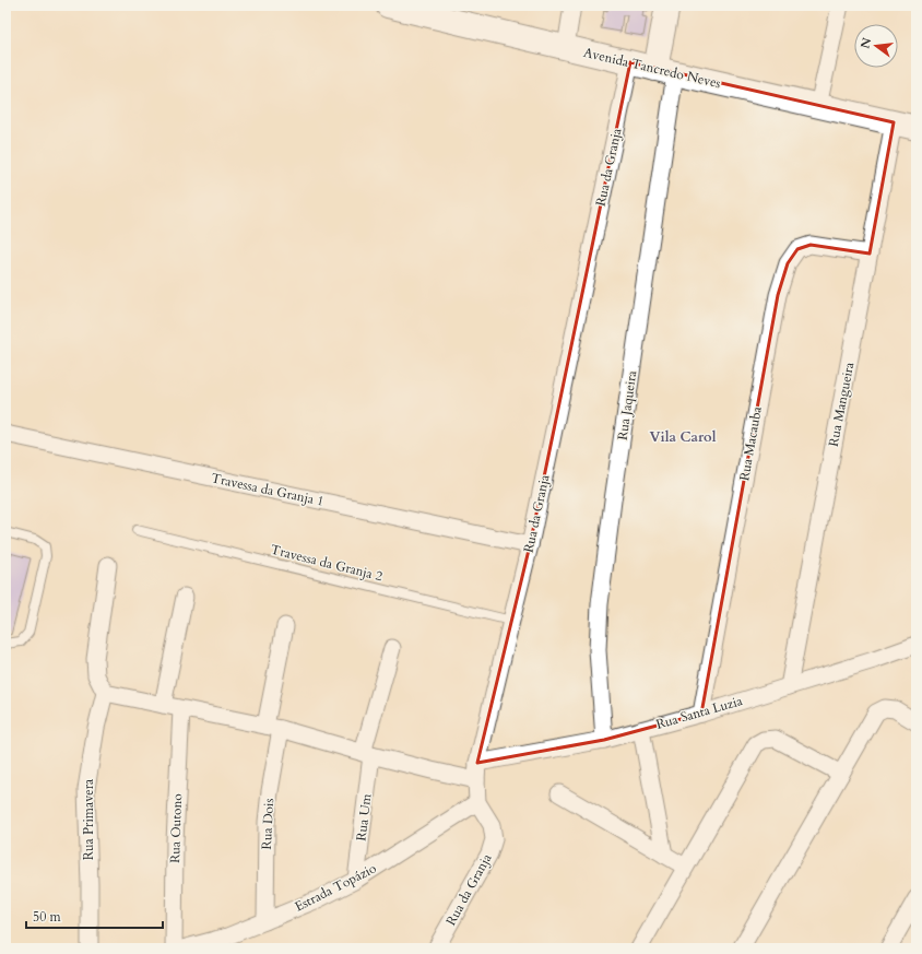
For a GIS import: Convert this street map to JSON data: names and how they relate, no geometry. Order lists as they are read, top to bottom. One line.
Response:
{"streets":{"main road":["Avenida Tancredo Neves"],"street":["Rua da Granja","Rua Mangueira","Rua Jaqueira","Rua Macauba","Travessa da Granja 1","Rua Santa Luzia","Rua Um","Rua Primavera","Rua Dois","Rua Outono","Estrada Topázio"],"lane":["Travessa da Granja 2"]},"crossings":[["Avenida Tancredo Neves","Rua da Granja"],["Avenida Tancredo Neves","Rua Mangueira"],["Avenida Tancredo Neves","Rua Jaqueira"],["Rua da Granja","Travessa da Granja 1"],["Rua da Granja","Travessa da Granja 2"],["Rua da Granja","Rua Santa Luzia"],["Rua da Granja","Estrada Topázio"],["Rua Mangueira","Rua Macauba"],["Rua Mangueira","Rua Santa Luzia"],["Rua Jaqueira","Rua Santa Luzia"],["Rua Macauba","Rua Santa Luzia"],["Rua Um","Estrada Topázio"],["Rua Dois","Estrada Topázio"]],"districts":["Vila Carol"],"scale_bar":"50 m","north":"left"}
